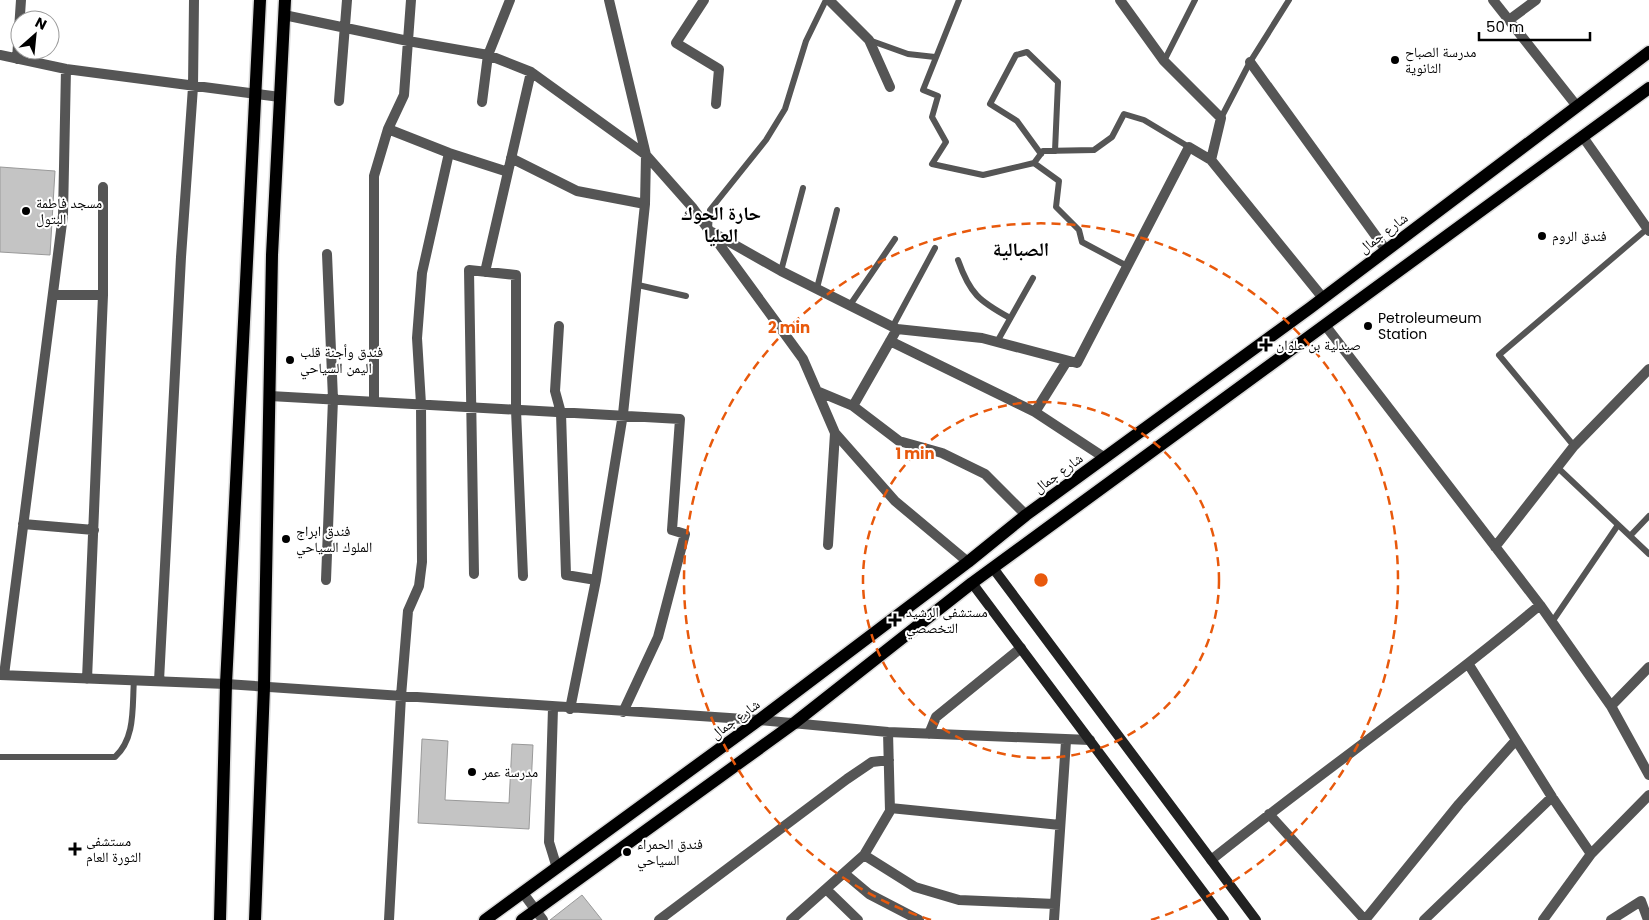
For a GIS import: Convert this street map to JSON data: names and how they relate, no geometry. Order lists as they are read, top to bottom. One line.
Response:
{"streets":{"main road":["شارع جمال"]},"districts":["حارة الحوك العليا","الصبالية"],"places":{"other":["مدرسة الصباح الثانوية","مسجد فاطمة البتول","فندق الروم","Petroleumeum Station","فندق وأجنة قلب اليمن السياحي","فندق ابراج الملوك السياحي","مدرسة عمر","فندق الحمراء السياحي"],"health":["صيدلية بن علوان","مستشفى الرشيد التخصصي","مستشفى الثورة العام"]},"scale_bar":"50 m","north":"top right","rings":["2 min","1 min"]}
